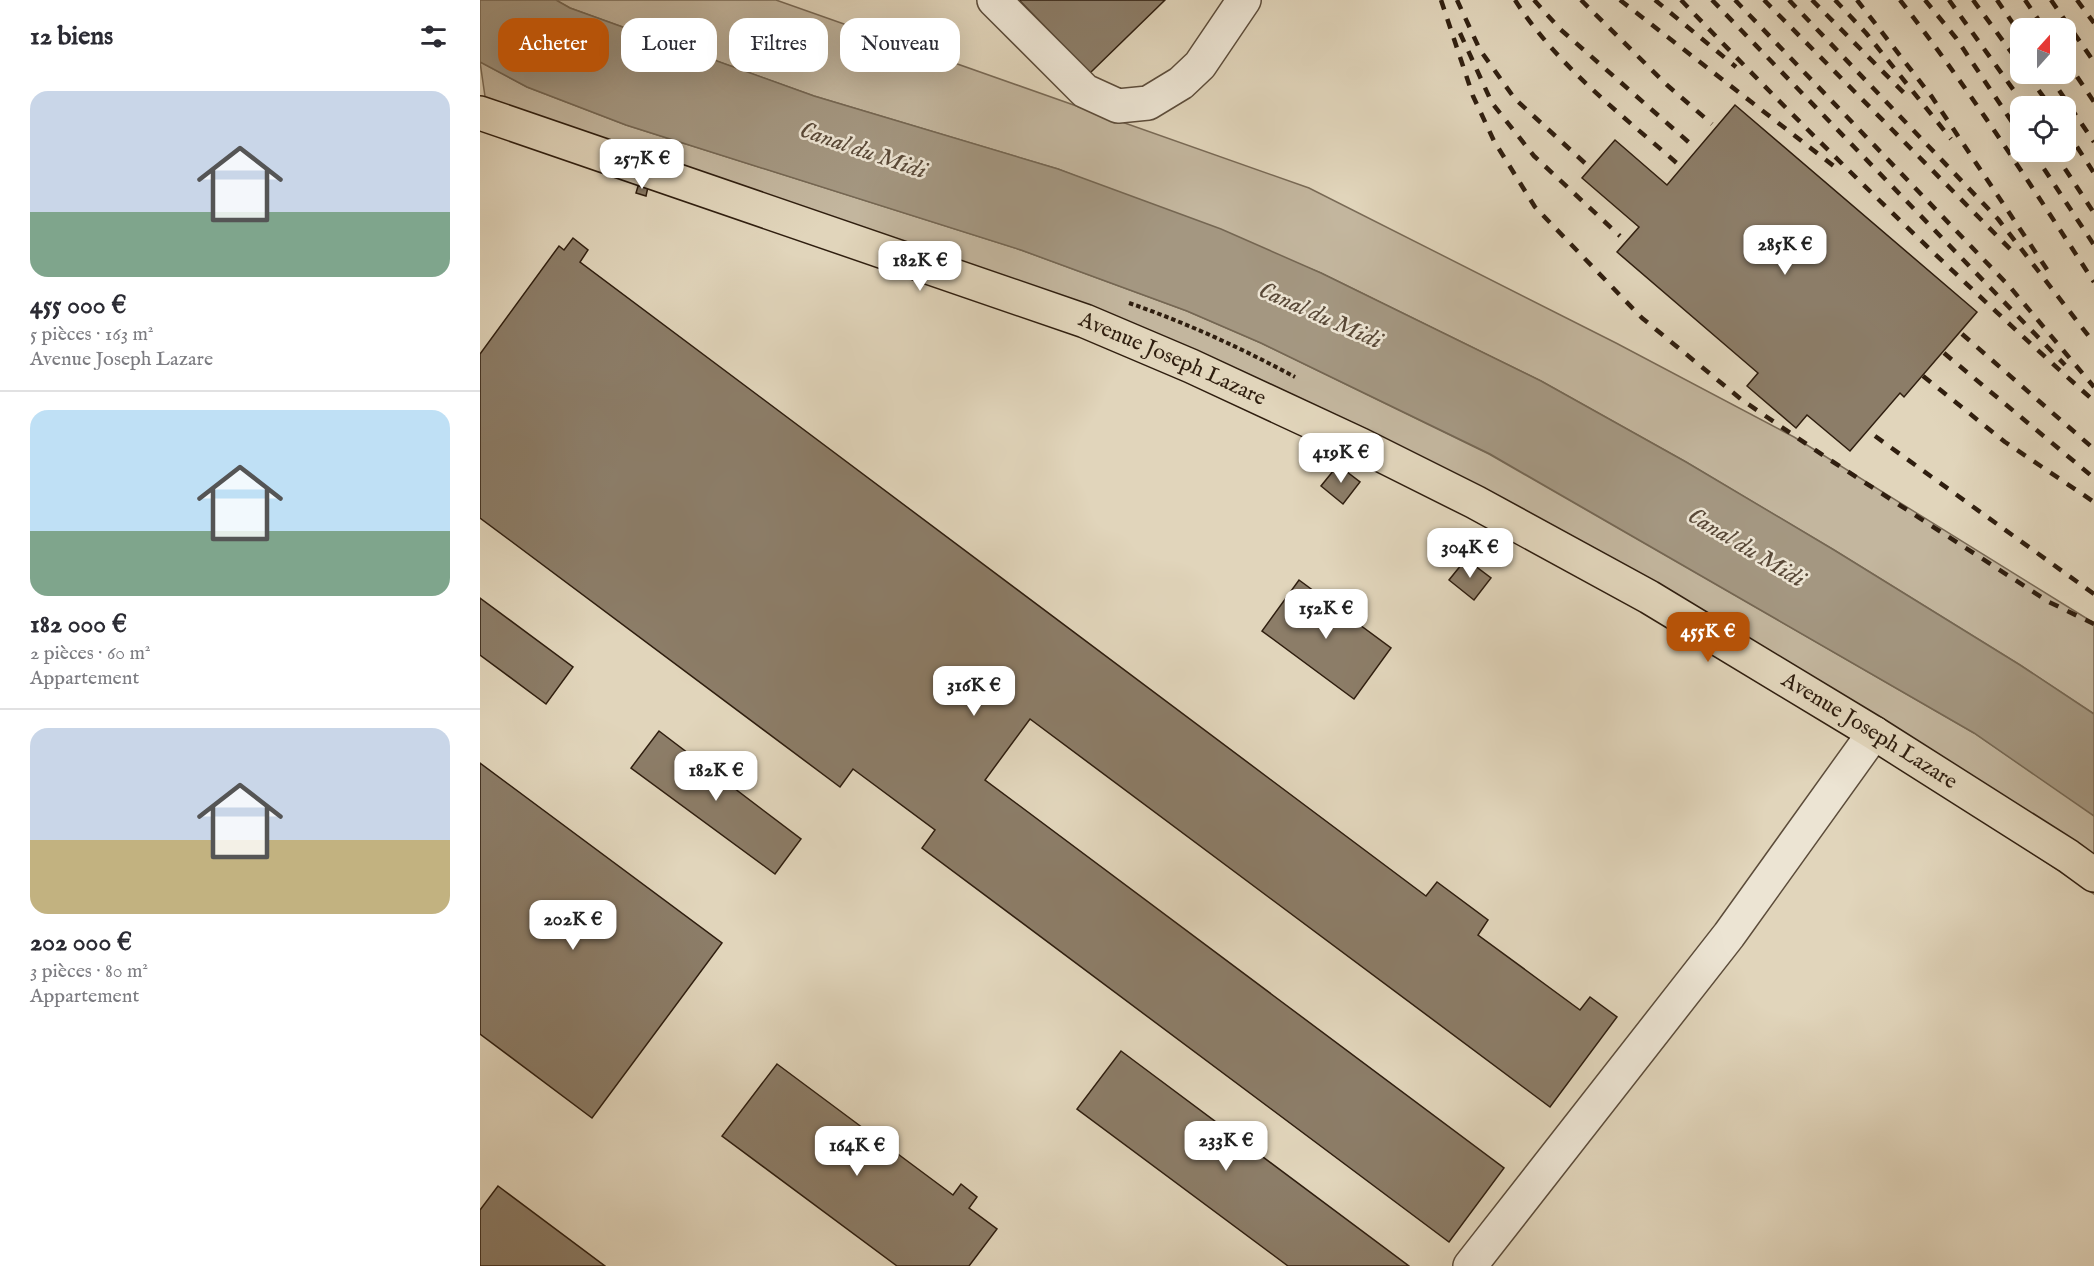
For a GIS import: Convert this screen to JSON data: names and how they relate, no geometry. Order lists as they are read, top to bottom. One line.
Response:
{"streets":{"main road":["Avenue Joseph Lazare"]},"water":["Canal du Midi"],"north":"top","page":{"heading":"12 biens","chip":["Acheter","Louer","Filtres","Nouveau"],"list":[{"name":"455 000 €","note":"5 pièces · 163 m² · Avenue Joseph Lazare"},{"name":"182 000 €","note":"2 pièces · 60 m² · Appartement"},{"name":"202 000 €","note":"3 pièces · 80 m² · Appartement"}],"price":["257K €","285K €","182K €","419K €","304K €","152K €","455K €","316K €","182K €","202K €","233K €","164K €"]}}
